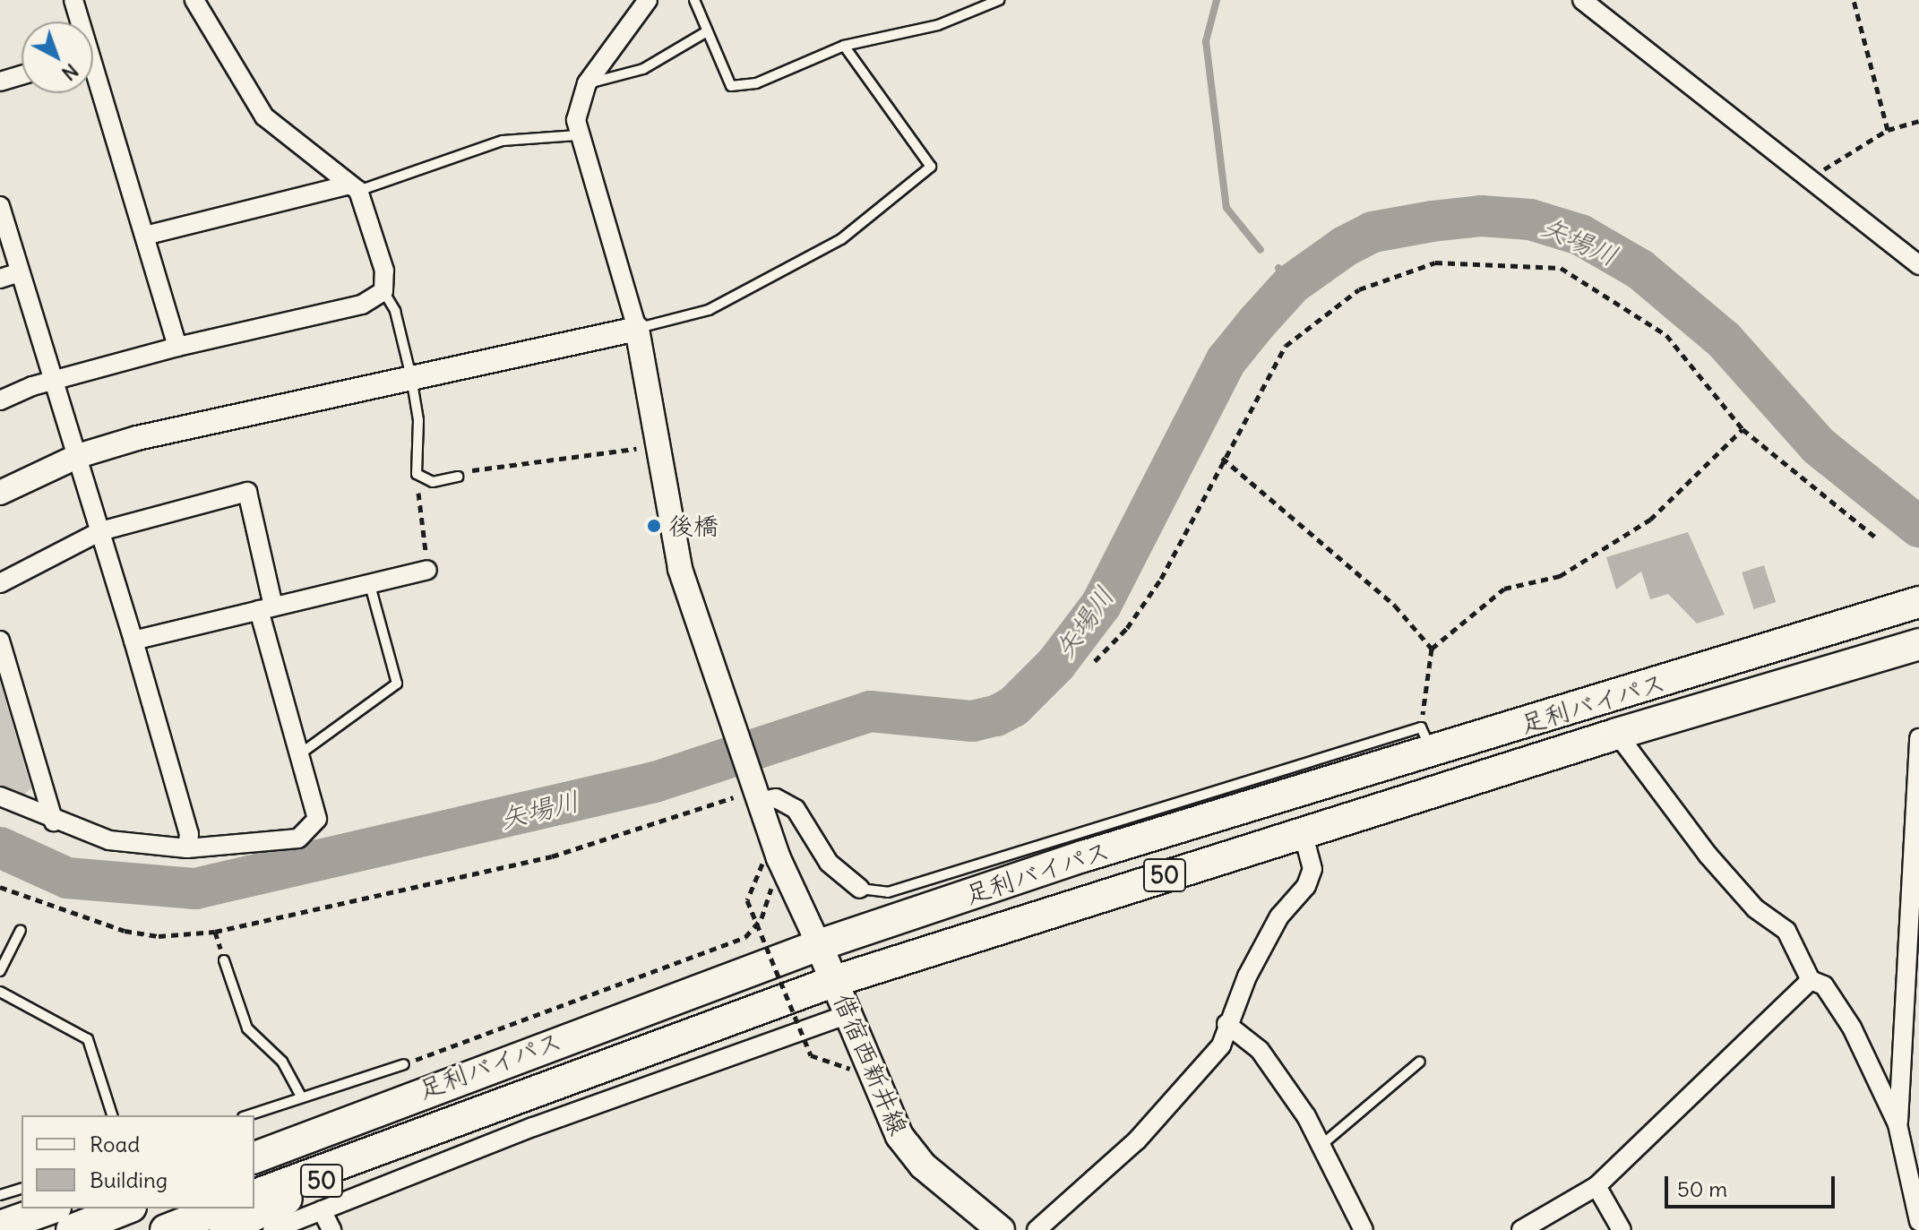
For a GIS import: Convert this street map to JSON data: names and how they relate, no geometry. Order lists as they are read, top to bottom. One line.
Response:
{"streets":{"highway":["足利バイパス","50"],"main road":["借宿西新井線"]},"crossings":[["足利バイパス","50"],["足利バイパス","借宿西新井線"]],"water":["矢場川"],"places":["後橋"],"legend":["Road","Building"],"scale_bar":"50 m","north":"bottom right"}
